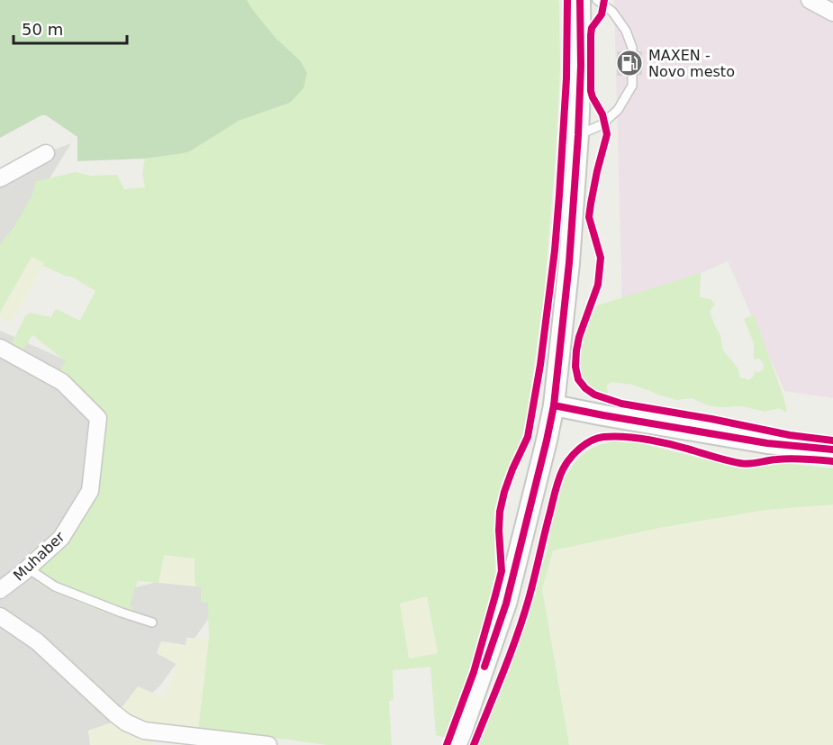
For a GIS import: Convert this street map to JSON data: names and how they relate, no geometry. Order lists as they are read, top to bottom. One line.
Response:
{"streets":{"street":["Muhaber"]},"places":{"fuel station":["MAXEN - Novo mesto"]},"scale_bar":"50 m"}
